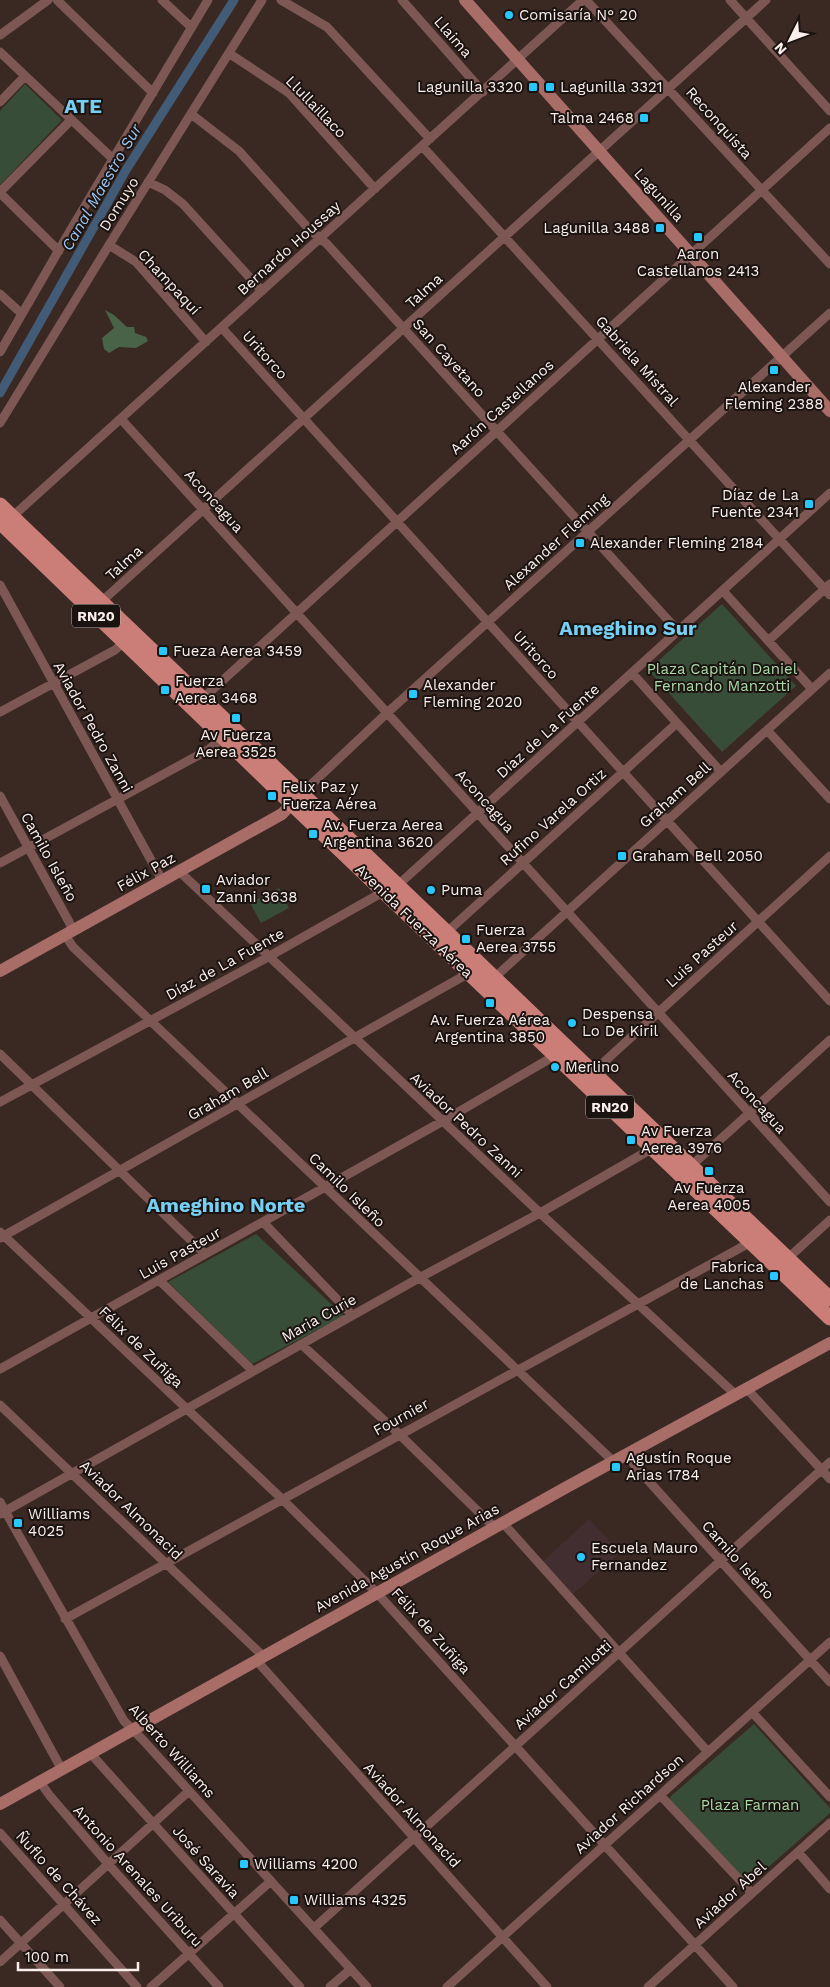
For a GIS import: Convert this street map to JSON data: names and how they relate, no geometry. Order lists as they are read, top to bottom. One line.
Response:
{"streets":{"main road":["Lagunilla","RN20","Félix Paz","Avenida Fuerza Aérea","Avenida Agustín Roque Arias"],"street":["Llaima","Llullaillaco","Reconquista","Domuyo","Bernardo Houssay","Champaquí","Talma","Uritorco","San Cayetano","Gabriela Mistral","Aarón Castellanos","Aconcagua","Alexander Fleming","Aviador Pedro Zanni","Díaz de La Fuente","Graham Bell","Rufino Varela Ortiz","Camilo Isleño","Luis Pasteur","Maria Curie","Félix de Zuñiga","Fournier","Aviador Almonacid","Aviador Camilotti","Alberto Williams","Aviador Richardson","José Saravia","Antonio Arenales Uriburu","Ñuflo de Chávez","Aviador Abel"]},"crossings":[["Llaima","Bernardo Houssay"],["Llullaillaco","Domuyo"],["Llullaillaco","Bernardo Houssay"],["Reconquista","Bernardo Houssay"],["Reconquista","Talma"],["Reconquista","Aarón Castellanos"],["Lagunilla","Bernardo Houssay"],["Lagunilla","Talma"],["Lagunilla","Aarón Castellanos"],["Lagunilla","Alexander Fleming"],["Domuyo","Champaquí"],["Domuyo","San Cayetano"],["Bernardo Houssay","Champaquí"],["Bernardo Houssay","Uritorco"],["Bernardo Houssay","San Cayetano"],["Bernardo Houssay","Gabriela Mistral"],["Bernardo Houssay","Aconcagua"],["Bernardo Houssay","Avenida Fuerza Aérea"],["Talma","Uritorco"],["Talma","San Cayetano"],["Talma","Gabriela Mistral"],["Talma","Aconcagua"],["Talma","Avenida Fuerza Aérea"],["Uritorco","Aarón Castellanos"],["Uritorco","Alexander Fleming"],["Uritorco","Díaz de La Fuente"],["Uritorco","Graham Bell"],["Uritorco","Rufino Varela Ortiz"],["Uritorco","Luis Pasteur"],["San Cayetano","Aarón Castellanos"],["San Cayetano","Alexander Fleming"],["San Cayetano","Díaz de La Fuente"],["Gabriela Mistral","Aarón Castellanos"],["Gabriela Mistral","Alexander Fleming"],["Gabriela Mistral","Díaz de La Fuente"],["Aarón Castellanos","Aconcagua"],["Aarón Castellanos","Avenida Fuerza Aérea"],["Aconcagua","Alexander Fleming"],["Aconcagua","Díaz de La Fuente"],["Aconcagua","Graham Bell"],["Aconcagua","Rufino Varela Ortiz"],["Aconcagua","Luis Pasteur"],["Alexander Fleming","Félix Paz"],["Alexander Fleming","Avenida Fuerza Aérea"],["Aviador Pedro Zanni","Díaz de La Fuente"],["Aviador Pedro Zanni","Graham Bell"],["Aviador Pedro Zanni","Félix Paz"],["Aviador Pedro Zanni","Luis Pasteur"],["Aviador Pedro Zanni","Maria Curie"],["Aviador Pedro Zanni","Fournier"],["Aviador Pedro Zanni","Avenida Agustín Roque Arias"],["Aviador Pedro Zanni","Aviador Camilotti"],["Díaz de La Fuente","Camilo Isleño"],["Díaz de La Fuente","Avenida Fuerza Aérea"],["Graham Bell","Camilo Isleño"],["Graham Bell","Avenida Fuerza Aérea"],["Graham Bell","Félix de Zuñiga"],["Rufino Varela Ortiz","Avenida Fuerza Aérea"],["Camilo Isleño","Félix Paz"],["Camilo Isleño","Luis Pasteur"],["Camilo Isleño","Maria Curie"],["Camilo Isleño","Fournier"],["Camilo Isleño","Avenida Agustín Roque Arias"],["Camilo Isleño","Aviador Camilotti"],["Camilo Isleño","Aviador Richardson"],["Félix Paz","Avenida Fuerza Aérea"],["Avenida Fuerza Aérea","Luis Pasteur"],["Avenida Fuerza Aérea","Maria Curie"],["Avenida Fuerza Aérea","Fournier"],["Luis Pasteur","Félix de Zuñiga"],["Maria Curie","Félix de Zuñiga"],["Maria Curie","Aviador Almonacid"],["Maria Curie","Alberto Williams"],["Félix de Zuñiga","Fournier"],["Félix de Zuñiga","Avenida Agustín Roque Arias"],["Félix de Zuñiga","Aviador Camilotti"],["Félix de Zuñiga","Aviador Richardson"],["Félix de Zuñiga","Aviador Abel"],["Fournier","Aviador Almonacid"],["Fournier","Alberto Williams"],["Aviador Almonacid","Avenida Agustín Roque Arias"],["Aviador Almonacid","Aviador Camilotti"],["Aviador Almonacid","Aviador Richardson"],["Avenida Agustín Roque Arias","Alberto Williams"],["Avenida Agustín Roque Arias","José Saravia"],["Avenida Agustín Roque Arias","Antonio Arenales Uriburu"],["Aviador Camilotti","Alberto Williams"]],"districts":["ATE","Ameghino Sur","Ameghino Norte"],"water":["Canal Maestro Sur"],"parks":["Plaza Capitán Daniel Fernando Manzotti","Plaza Farman"],"places":{"other":["Comisaría N° 20","Puma","Despensa Lo De Kiril","Merlino","Escuela Mauro Fernandez"],"transit":["Lagunilla 3320","Lagunilla 3321","Talma 2468","Lagunilla 3488","Aaron Castellanos 2413","Alexander Fleming 2388","Díaz de La Fuente 2341","Alexander Fleming 2184","Fueza Aerea 3459","Fuerza Aerea 3468","Alexander Fleming 2020","Av Fuerza Aerea 3525","Felix Paz y Fuerza Aérea","Av. Fuerza Aerea Argentina 3620","Graham Bell 2050","Aviador Zanni 3638","Fuerza Aerea 3755","Av. Fuerza Aérea Argentina 3850","Av Fuerza Aerea 3976","Av Fuerza Aerea 4005","Fabrica de Lanchas","Agustín Roque Arias 1784","Williams 4025","Williams 4200","Williams 4325"]},"scale_bar":"100 m","north":"bottom left"}
